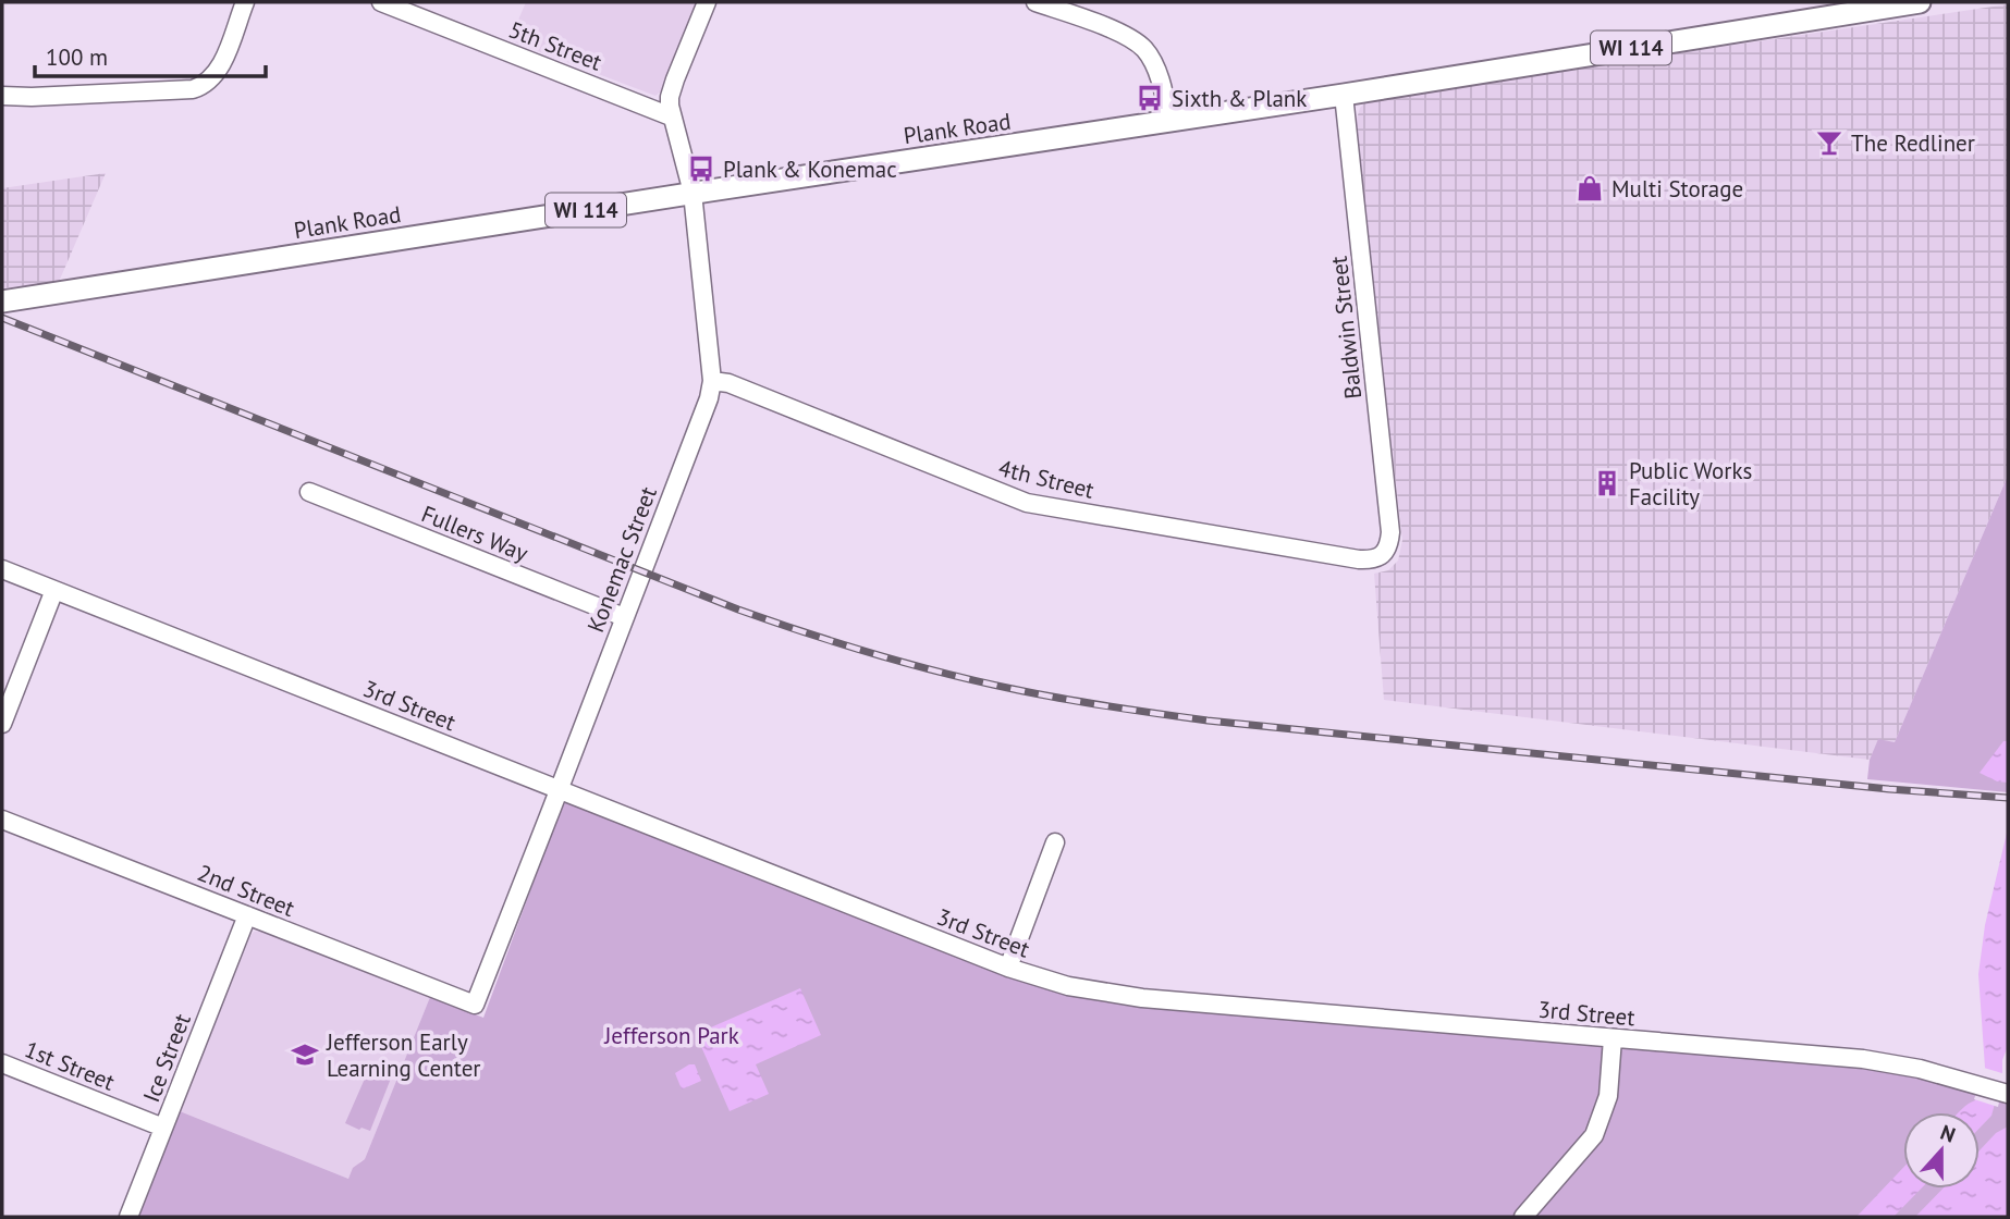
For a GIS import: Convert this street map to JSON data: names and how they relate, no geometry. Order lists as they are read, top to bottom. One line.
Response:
{"streets":{"main road":["WI 114","Plank Road"],"street":["5th Street","Baldwin Street","4th Street","Fullers Way","Konemac Street","3rd Street","2nd Street","Ice Street","1st Street"]},"crossings":[["5th Street","Konemac Street"],["Plank Road","Baldwin Street"],["Plank Road","Konemac Street"],["Baldwin Street","4th Street"],["4th Street","Konemac Street"],["Fullers Way","Konemac Street"],["Konemac Street","3rd Street"],["Konemac Street","2nd Street"],["2nd Street","Ice Street"],["Ice Street","1st Street"]],"parks":["Jefferson Park"],"places":{"bus stop":["Sixth & Plank","Plank & Konemac"],"bar":["The Redliner"],"shop":["Multi Storage"],"building":["Public Works Facility"],"school or university":["Jefferson Early Learning Center"]},"scale_bar":"100 m","north":"top"}
